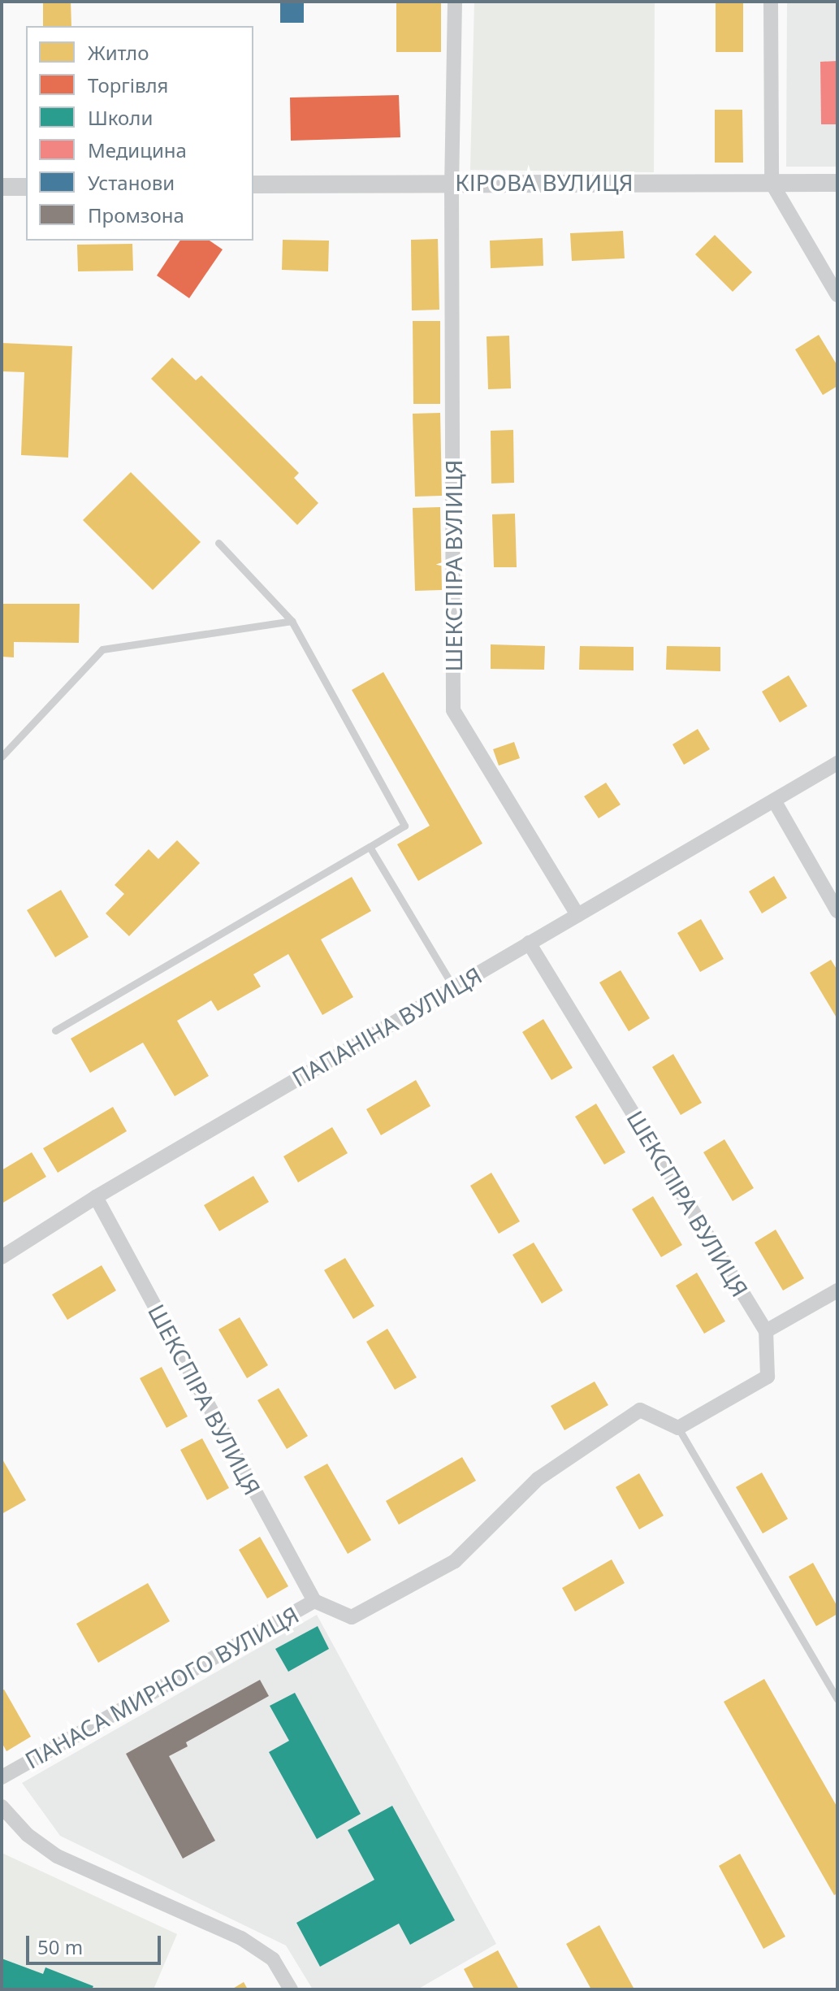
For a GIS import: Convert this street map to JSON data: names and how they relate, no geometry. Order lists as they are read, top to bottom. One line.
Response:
{"streets":{"street":["КІРОВА ВУЛИЦЯ","ШЕКСПІРА ВУЛИЦЯ","ПАПАНІНА ВУЛИЦЯ","ПАНАСА МИРНОГО ВУЛИЦЯ"]},"crossings":[["КІРОВА ВУЛИЦЯ","ШЕКСПІРА ВУЛИЦЯ"],["ШЕКСПІРА ВУЛИЦЯ","ПАПАНІНА ВУЛИЦЯ"],["ШЕКСПІРА ВУЛИЦЯ","ПАНАСА МИРНОГО ВУЛИЦЯ"]],"legend":["Житло","Торгівля","Школи","Медицина","Установи","Промзона"],"scale_bar":"50 m"}
